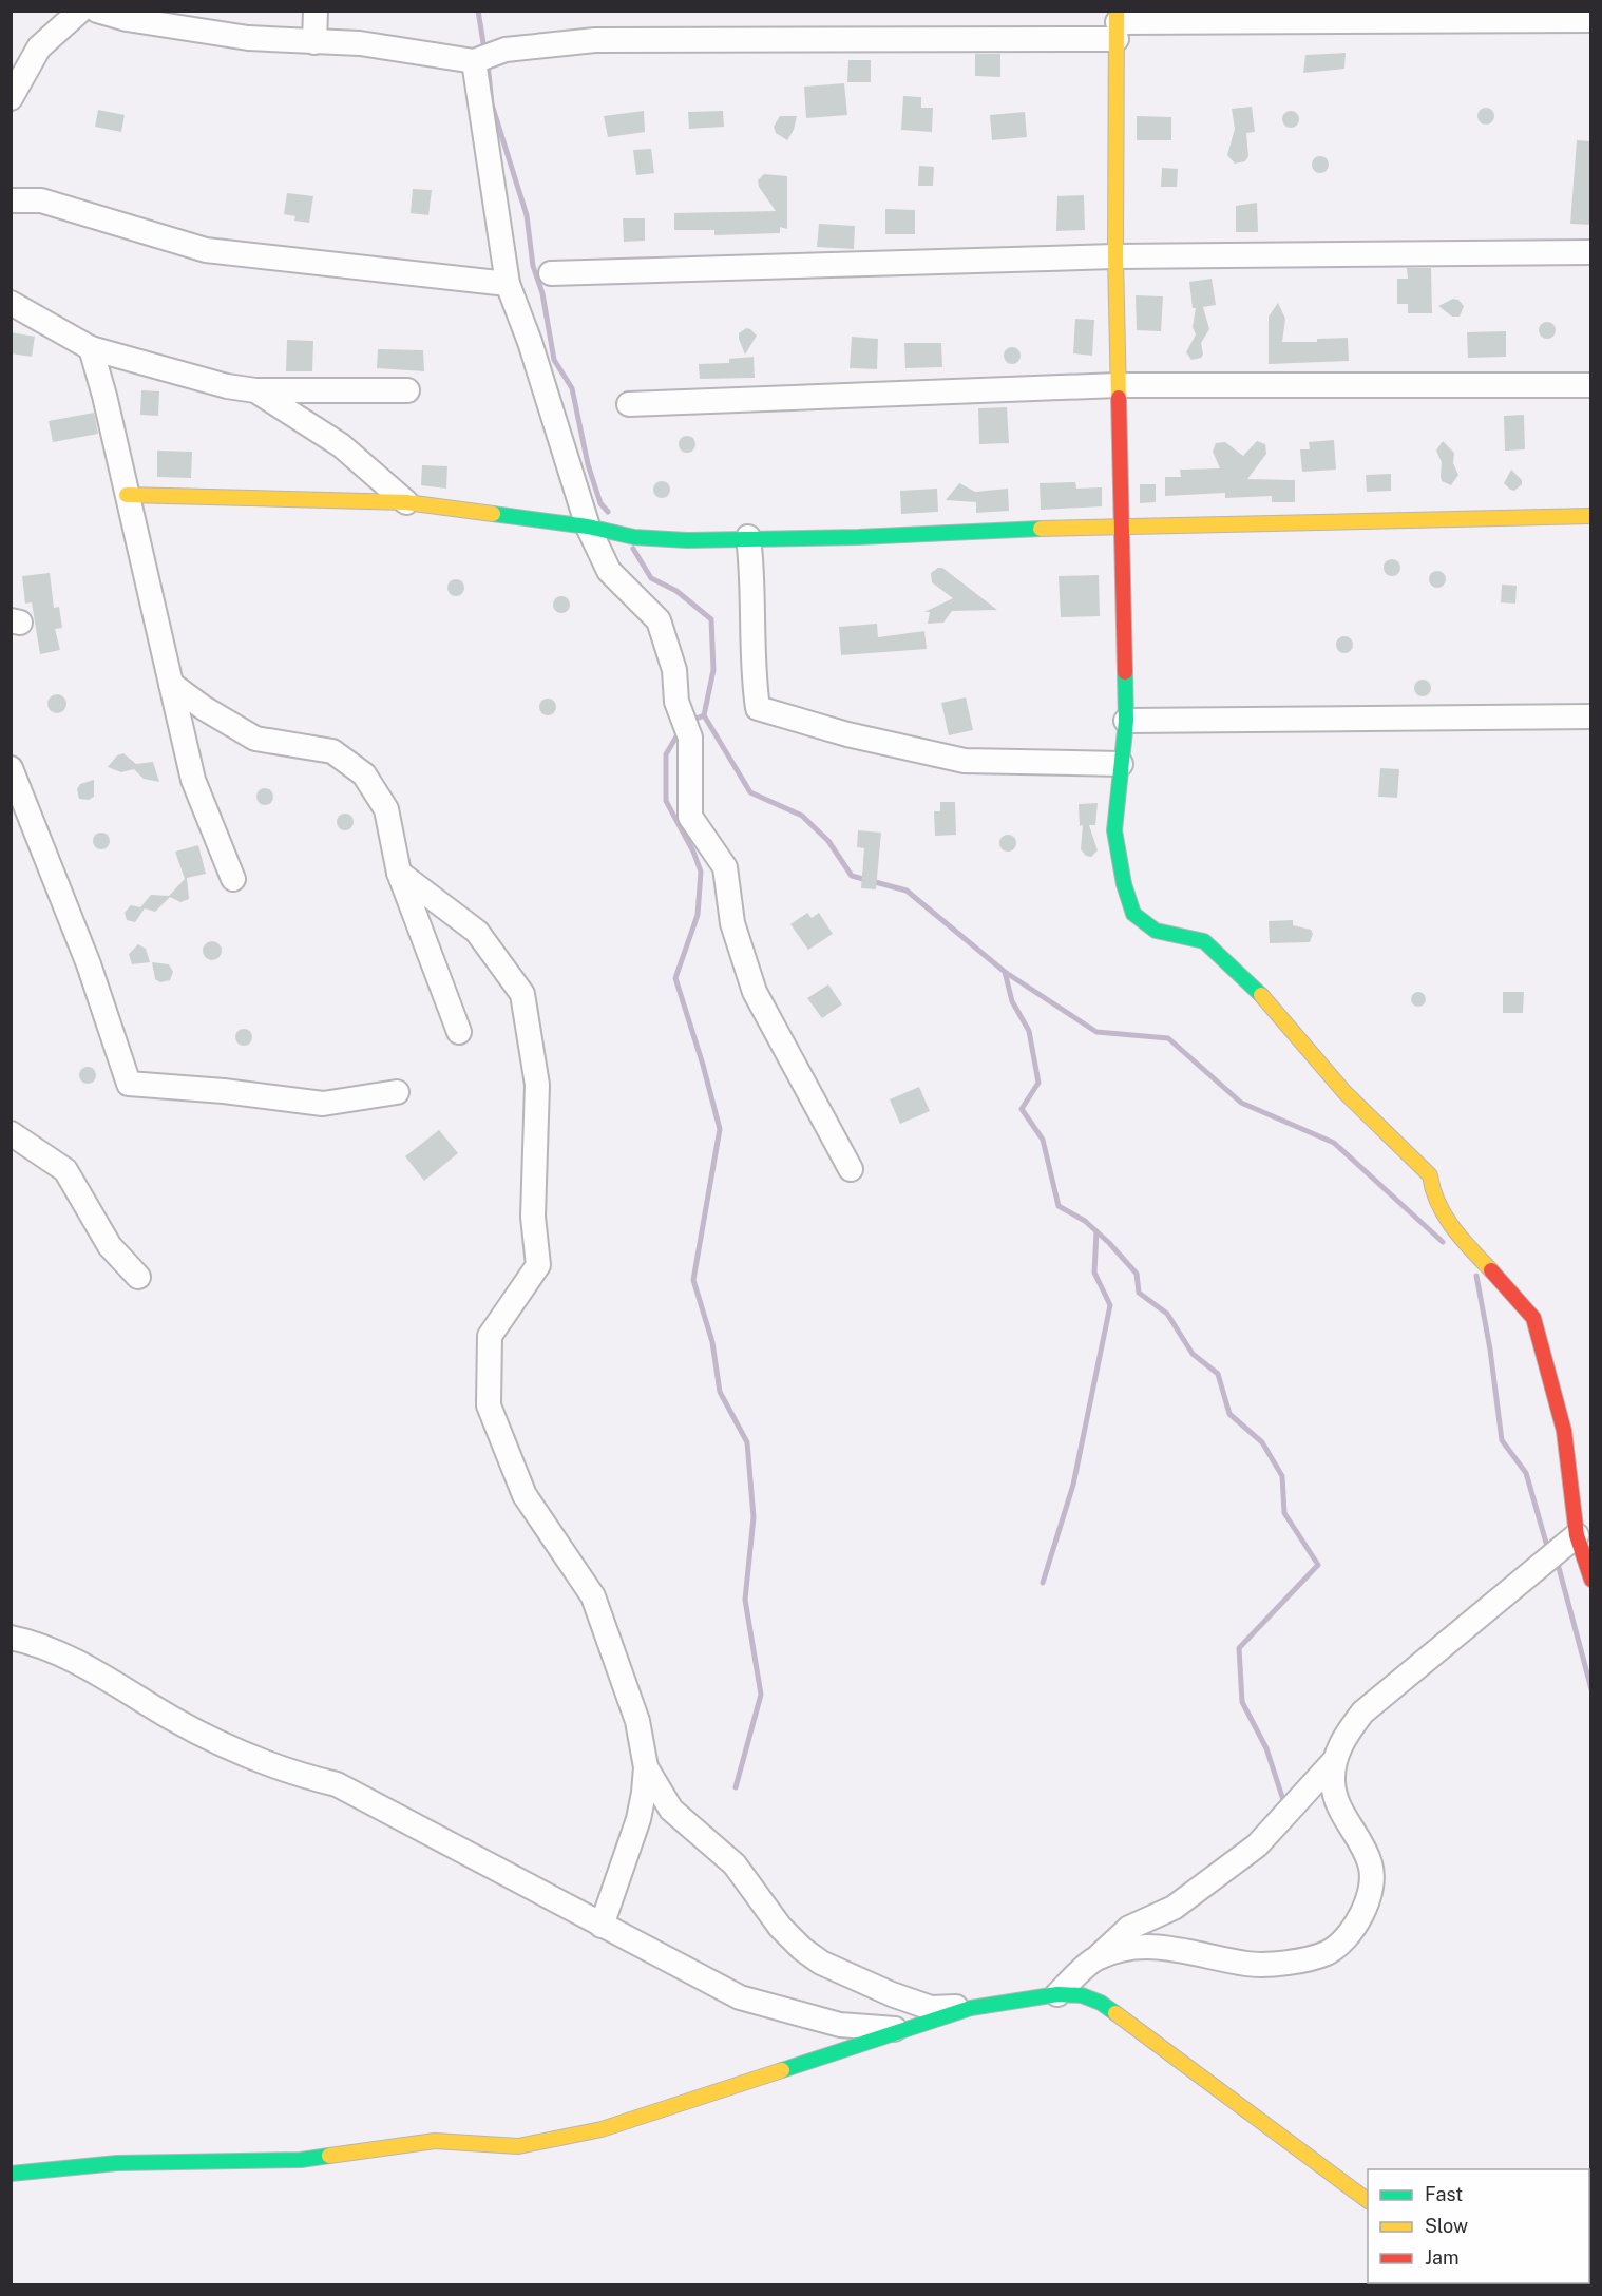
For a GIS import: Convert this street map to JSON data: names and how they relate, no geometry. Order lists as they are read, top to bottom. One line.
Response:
{"legend":["Fast","Slow","Jam"]}
